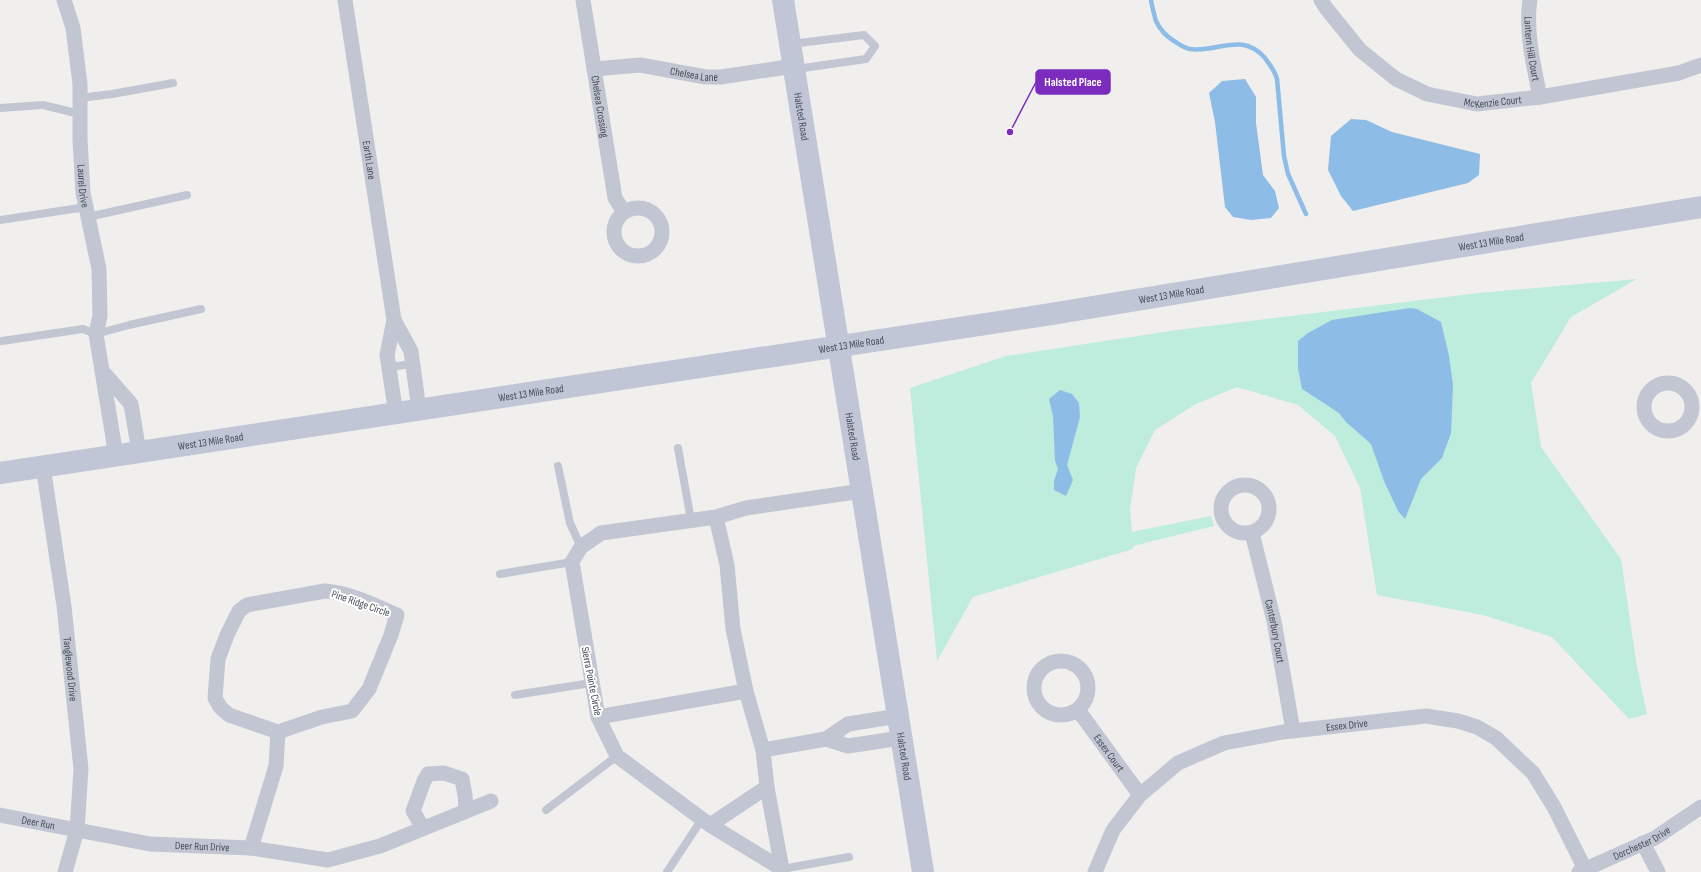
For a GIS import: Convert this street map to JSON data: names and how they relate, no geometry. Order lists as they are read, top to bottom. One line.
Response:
{"streets":{"street":["Lantern Hill Court","Chelsea Lane","McKenzie Court","Chelsea Crossing","Halsted Road","Earth Lane","Laurel Drive","West 13 Mile Road","Pine Ridge Circle","Canterbury Court","Tanglewood Drive","Sierra Pointe Circle","Essex Drive","Essex Court","Deer Run","Dorchester Drive","Deer Run Drive"]},"crossings":[["Lantern Hill Court","McKenzie Court"],["Chelsea Lane","Chelsea Crossing"],["Chelsea Lane","Halsted Road"],["Halsted Road","West 13 Mile Road"],["Earth Lane","West 13 Mile Road"],["Laurel Drive","West 13 Mile Road"],["West 13 Mile Road","Tanglewood Drive"],["Canterbury Court","Essex Drive"],["Tanglewood Drive","Deer Run"],["Tanglewood Drive","Deer Run Drive"],["Essex Drive","Essex Court"],["Essex Drive","Dorchester Drive"],["Deer Run","Deer Run Drive"]],"places":["Halsted Place"]}
